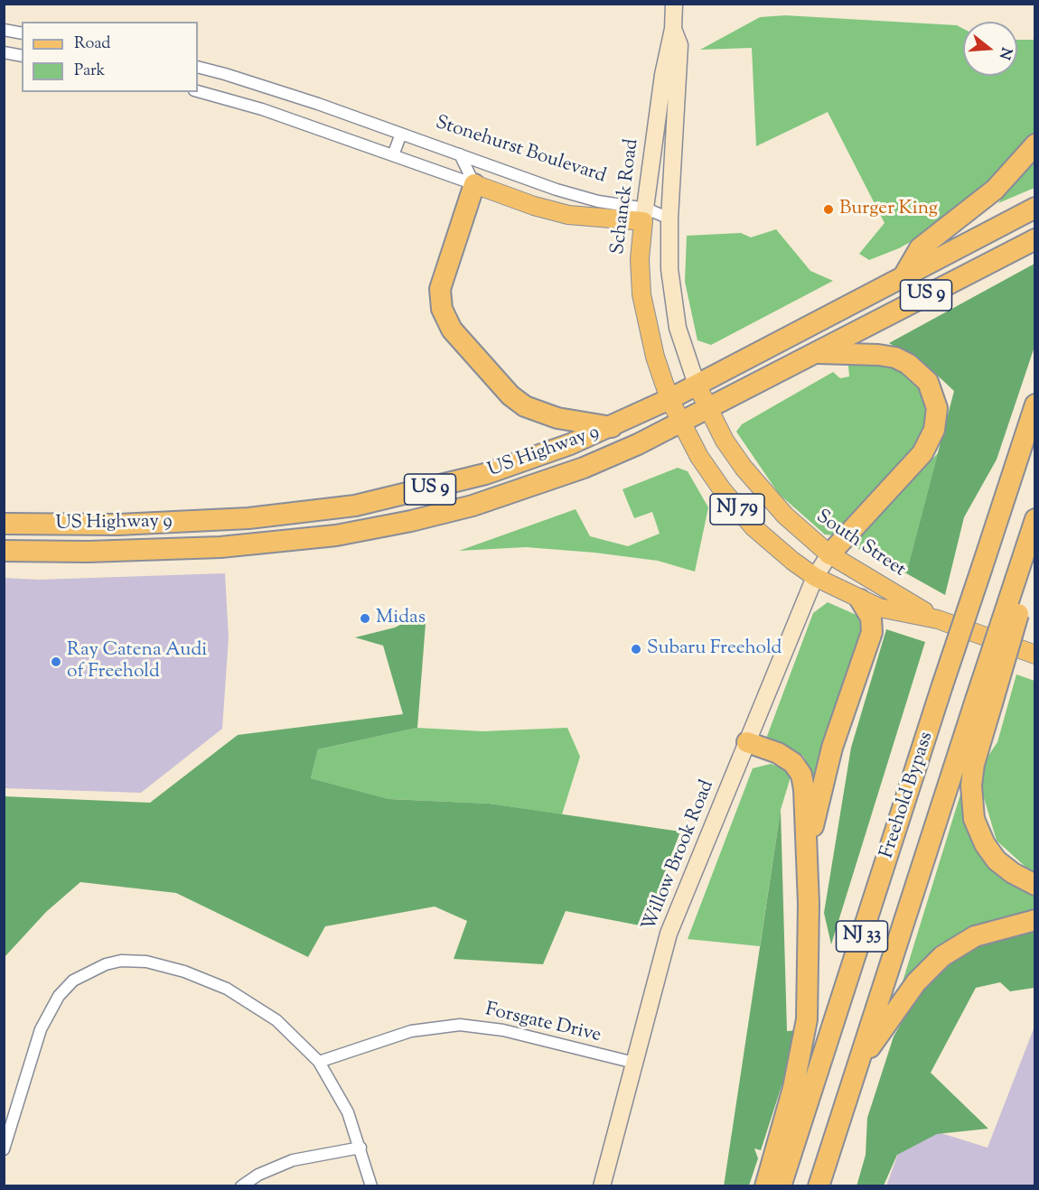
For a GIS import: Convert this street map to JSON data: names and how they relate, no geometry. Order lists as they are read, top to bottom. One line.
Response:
{"streets":{"highway":["US 9","US Highway 9","Freehold Bypass","NJ 33"],"main road":["Stonehurst Boulevard","Schanck Road","NJ 79","South Street"],"street":["Willow Brook Road","Forsgate Drive"]},"crossings":[["Stonehurst Boulevard","Schanck Road"],["Schanck Road","US Highway 9"],["Schanck Road","South Street"],["US Highway 9","South Street"],["South Street","Willow Brook Road"],["Willow Brook Road","Forsgate Drive"]],"places":["Burger King","Midas","Subaru Freehold","Ray Catena Audi of Freehold"],"legend":["Road","Park"],"north":"right"}
